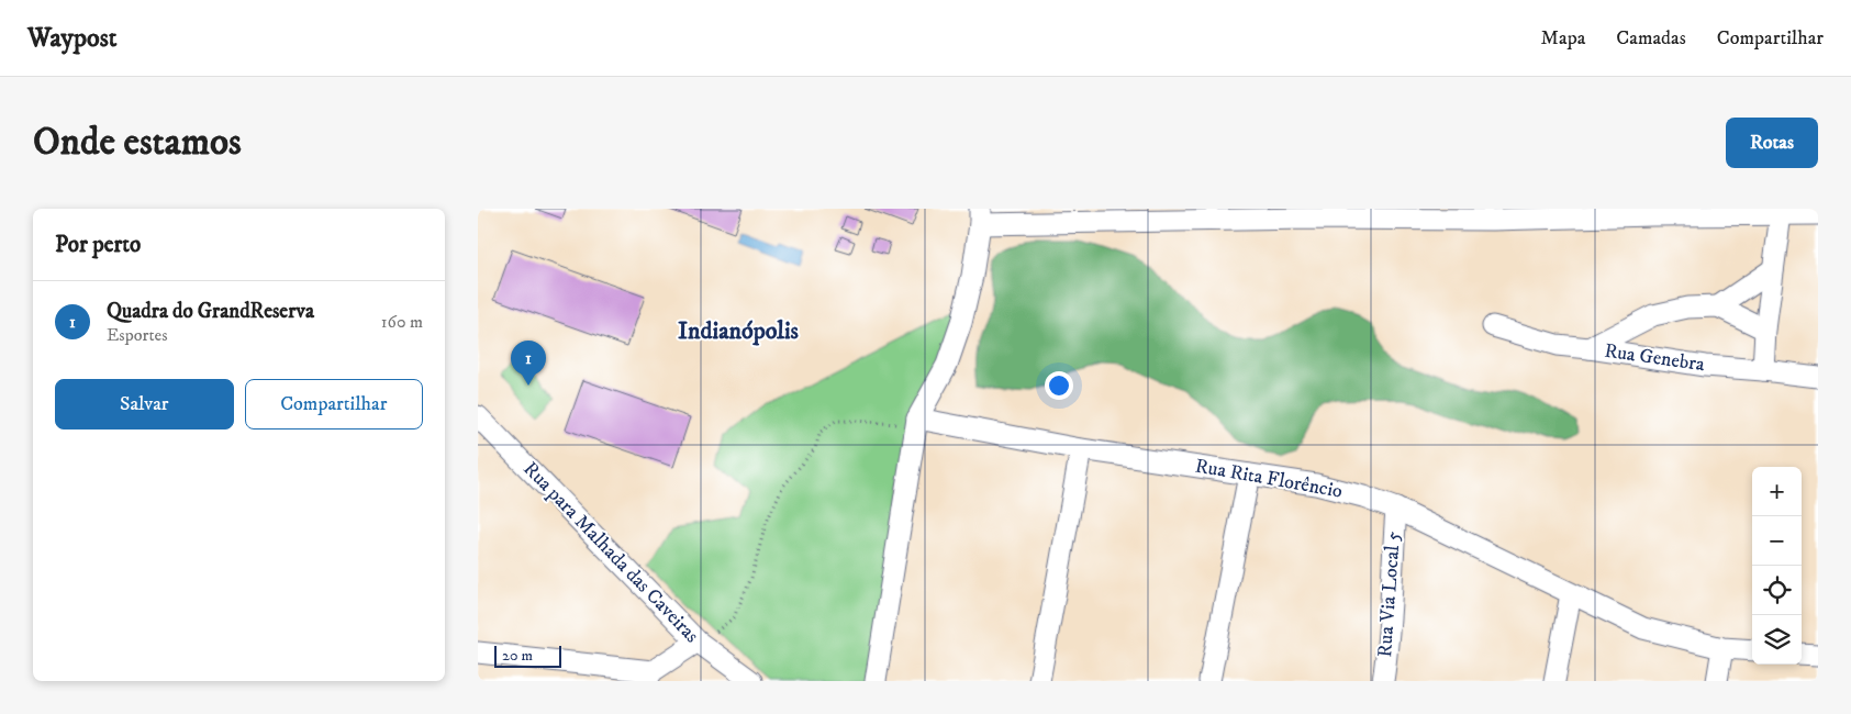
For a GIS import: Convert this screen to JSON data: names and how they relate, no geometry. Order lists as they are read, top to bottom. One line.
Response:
{"streets":{"street":["Rua Genebra","Rua Rita Florêncio","Rua para Malhada das Caveiras","Rua Via Local 5"]},"crossings":[["Rua Rita Florêncio","Rua Via Local 5"]],"districts":["Indianópolis"],"scale_bar":"20 m","page":{"header":"Waypost","nav":["Mapa","Camadas","Compartilhar"],"buttons":["Rotas",["Salvar","Compartilhar"]],"title":"Onde estamos","heading":"Por perto","list":[{"mark":"1","name":"Quadra do GrandReserva","note":"Esportes","value":"160 m"}],"pins":"1","map_buttons":["+","−"],"scale":"20 m"}}
